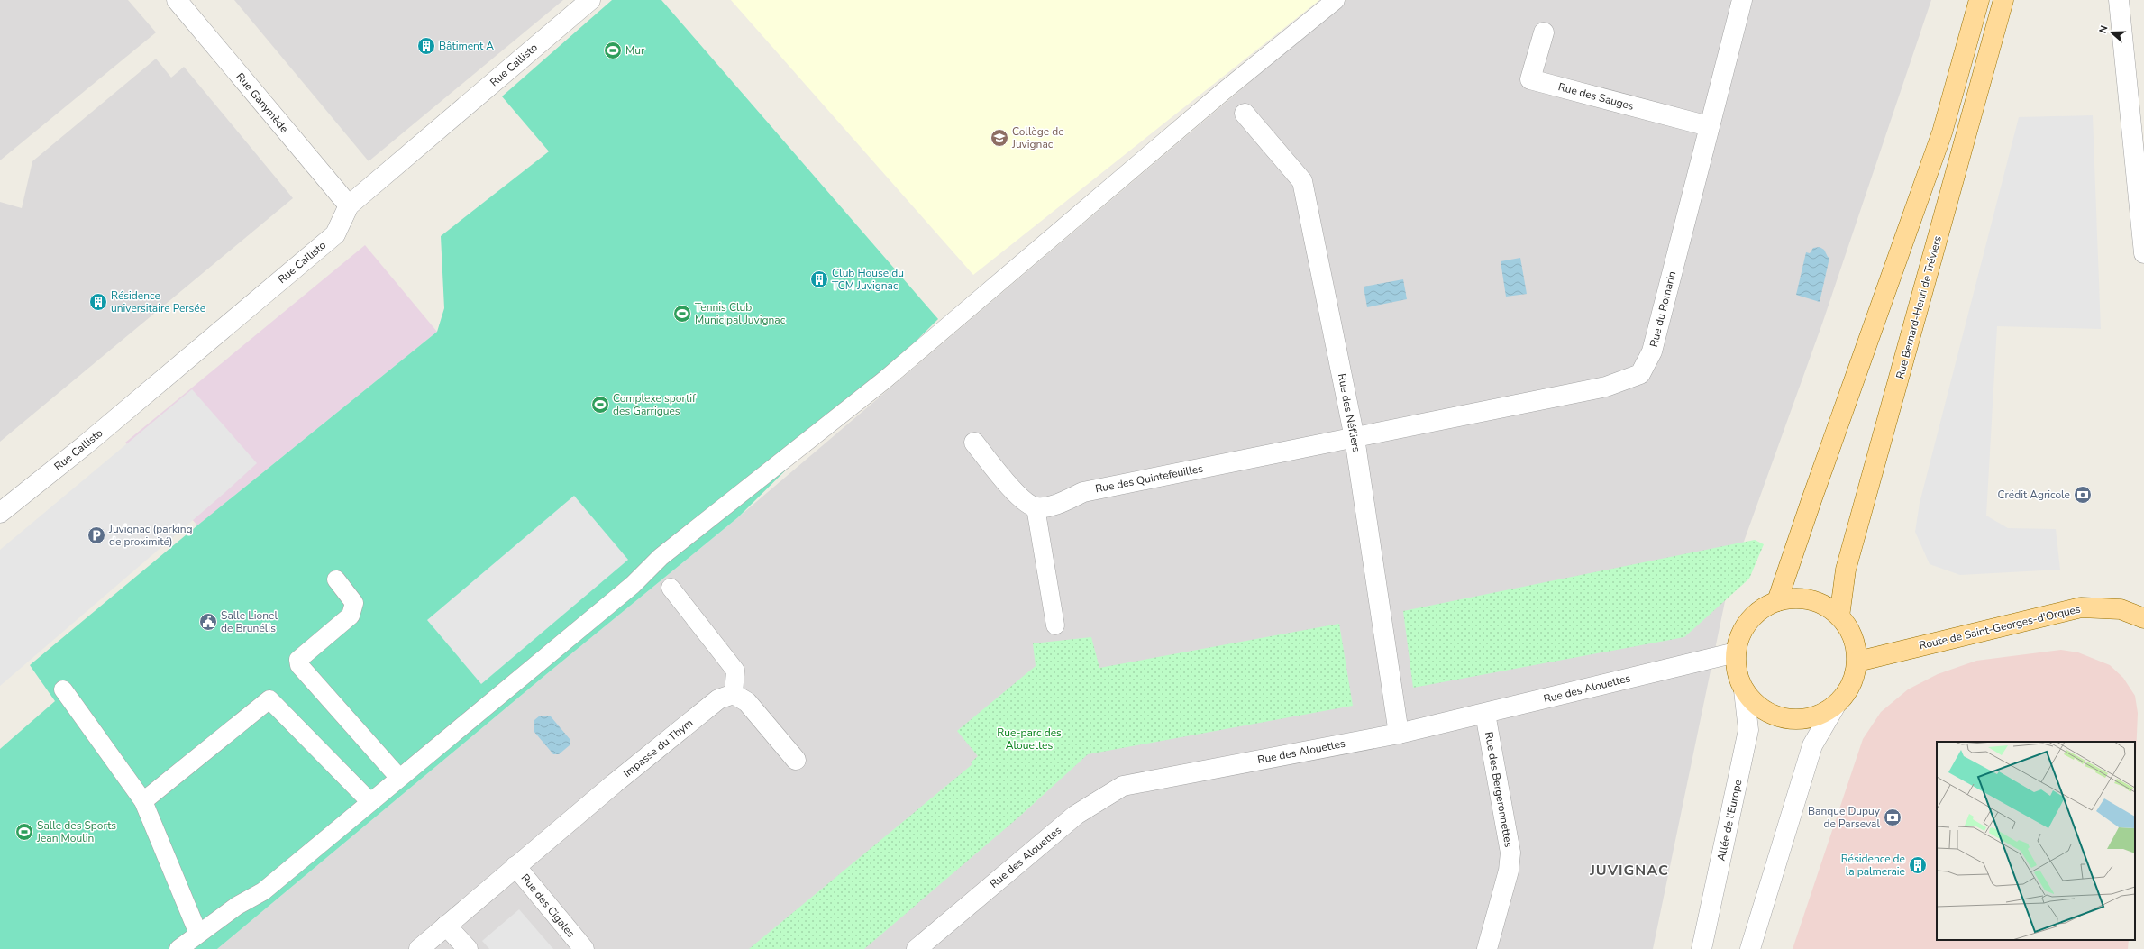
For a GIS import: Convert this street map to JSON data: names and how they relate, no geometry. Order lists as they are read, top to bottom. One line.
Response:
{"streets":{"main road":["Rue Bernard-Henri de Tréviers","Route de Saint-Georges-d'Orques"],"street":["Rue Callisto","Rue des Sauges","Rue Ganymède","Rue du Romarin","Rue des Néfliers","Rue des Quintefeuilles","Rue des Alouettes","Impasse du Thym","Rue des Bergeronnettes","Allée de l'Europe","Rue des Cigales"]},"crossings":[["Rue Callisto","Rue Ganymède"],["Rue des Sauges","Rue du Romarin"],["Rue Bernard-Henri de Tréviers","Route de Saint-Georges-d'Orques"],["Rue Bernard-Henri de Tréviers","Rue des Alouettes"],["Rue Bernard-Henri de Tréviers","Allée de l'Europe"],["Rue du Romarin","Rue des Néfliers"],["Rue du Romarin","Rue des Quintefeuilles"],["Rue des Néfliers","Rue des Quintefeuilles"],["Rue des Néfliers","Rue des Alouettes"],["Route de Saint-Georges-d'Orques","Rue des Alouettes"],["Route de Saint-Georges-d'Orques","Allée de l'Europe"],["Rue des Alouettes","Rue des Bergeronnettes"],["Rue des Alouettes","Allée de l'Europe"],["Impasse du Thym","Rue des Cigales"]],"districts":["JUVIGNAC"],"parks":["Rue-parc des Alouettes"],"places":{"building":["Bâtiment A","Club House du TCM Juvignac","Résidence universitaire Persée","Résidence de la palmeraie"],"sports":["Mur","Tennis Club Municipal Juvignac","Complexe sportif des Garrigues","Salle des Sports Jean Moulin"],"school or university":["Collège de Juvignac"],"bank":["Crédit Agricole","Banque Dupuy de Parseval"],"parking":["Juvignac (parking de proximité)"],"public building":["Salle Lionel de Brunélis"]},"north":"left"}
